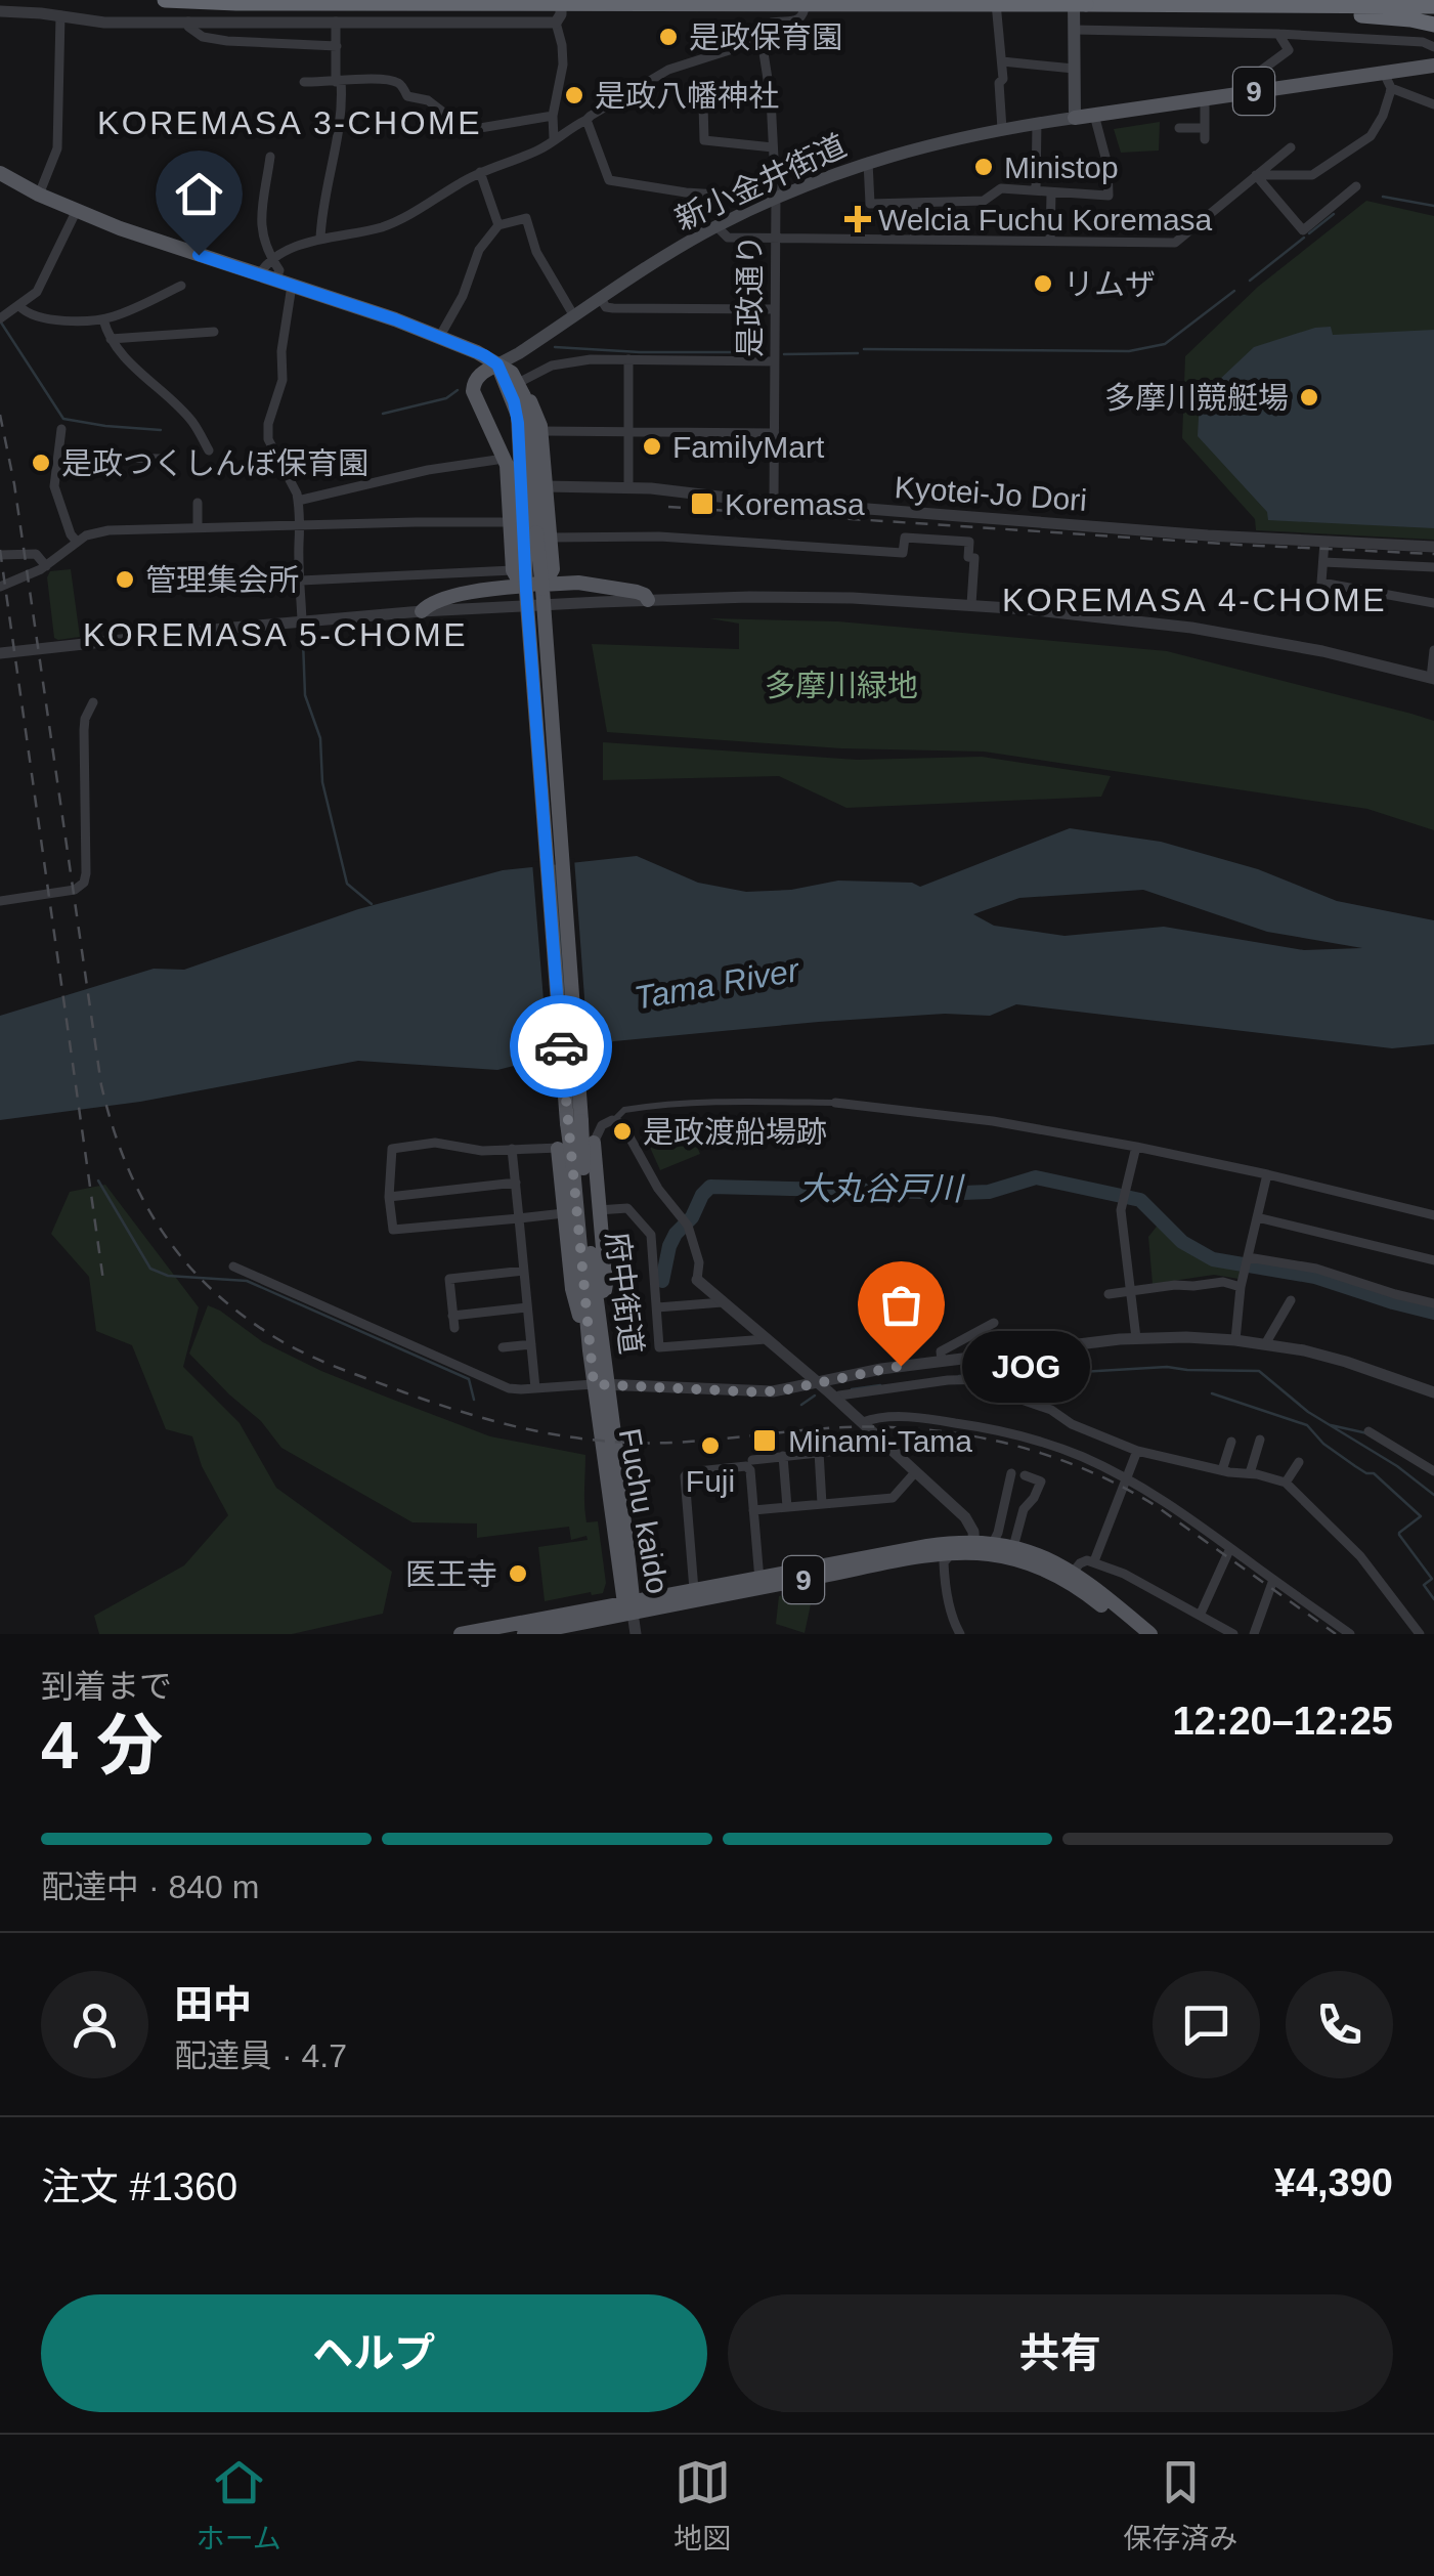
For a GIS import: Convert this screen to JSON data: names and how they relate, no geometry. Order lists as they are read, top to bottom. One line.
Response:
{"streets":{"main road":["9","新小金井街道","府中街道","Fuchu kaido"],"street":["是政通り","Kyotei-Jo Dori"]},"crossings":[["9","新小金井街道"],["9","Fuchu kaido"],["新小金井街道","是政通り"],["新小金井街道","Fuchu kaido"],["是政通り","Kyotei-Jo Dori"],["府中街道","Fuchu kaido"]],"districts":["KOREMASA 3-CHOME","KOREMASA 4-CHOME","KOREMASA 5-CHOME"],"water":["Tama River","大丸谷戸川"],"parks":["多摩川緑地"],"places":{"other":["是政保育園","是政八幡神社","Ministop","リムザ","多摩川競艇場","FamilyMart","是政つくしんぼ保育園","管理集会所","是政渡船場跡","JOG","Fuji","医王寺"],"health":["Welcia Fuchu Koremasa"],"transit":["Koremasa","Minami-Tama"]},"page":{"bubble":"JOG","heading":["4 分","到着まで","12:20–12:25"],"panel":["田中","配達員 · 4.7","注文 #1360","¥4,390"],"bar":"配達中 · 840 m","buttons":["ヘルプ","共有"],"tabs":["ホーム","地図","保存済み"]}}
